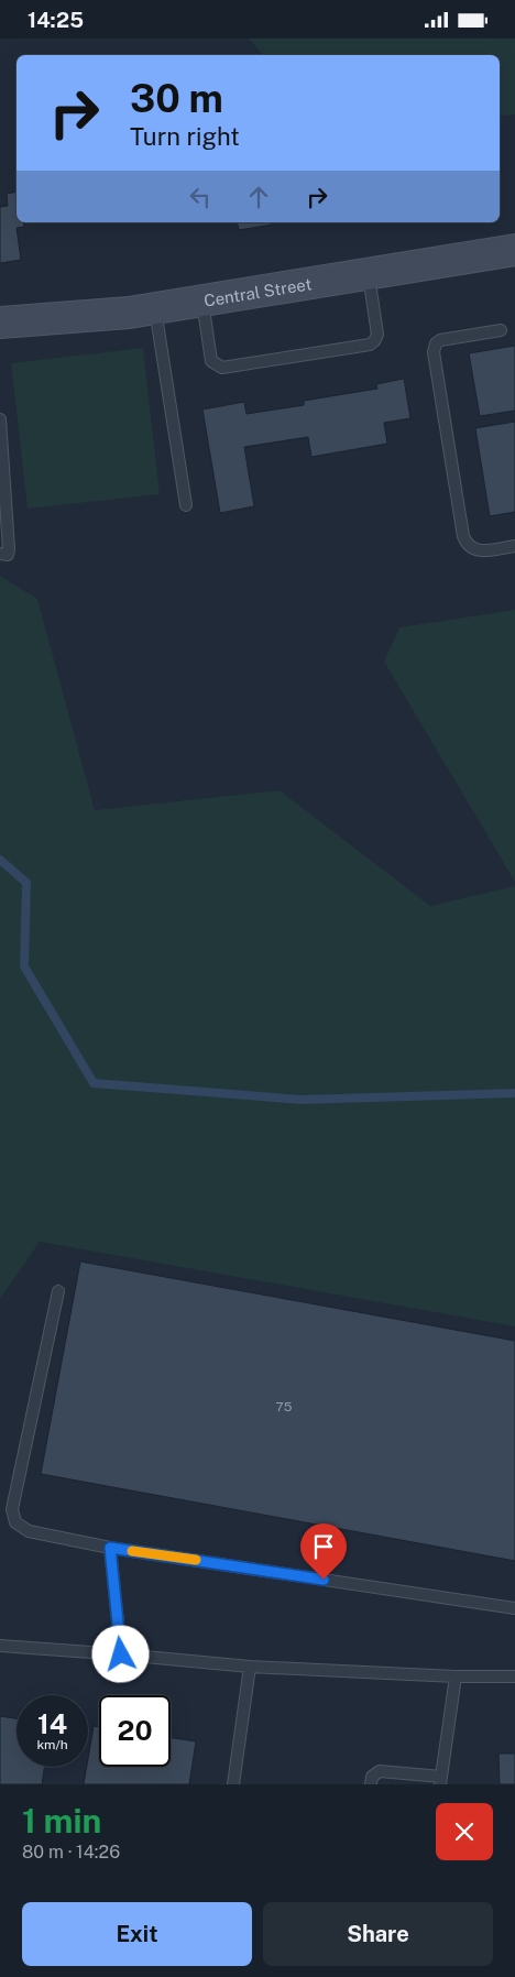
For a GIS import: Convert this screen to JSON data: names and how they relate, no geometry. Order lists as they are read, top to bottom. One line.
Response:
{"streets":{"main road":["Central Street"]},"house_numbers":["75"],"page":{"status":"14:25","turn":["30 m","Turn right"],"speed":"14 km/h","limit":"20","heading":["1 min","80 m · 14:26"],"buttons":["Exit","Share"]}}
